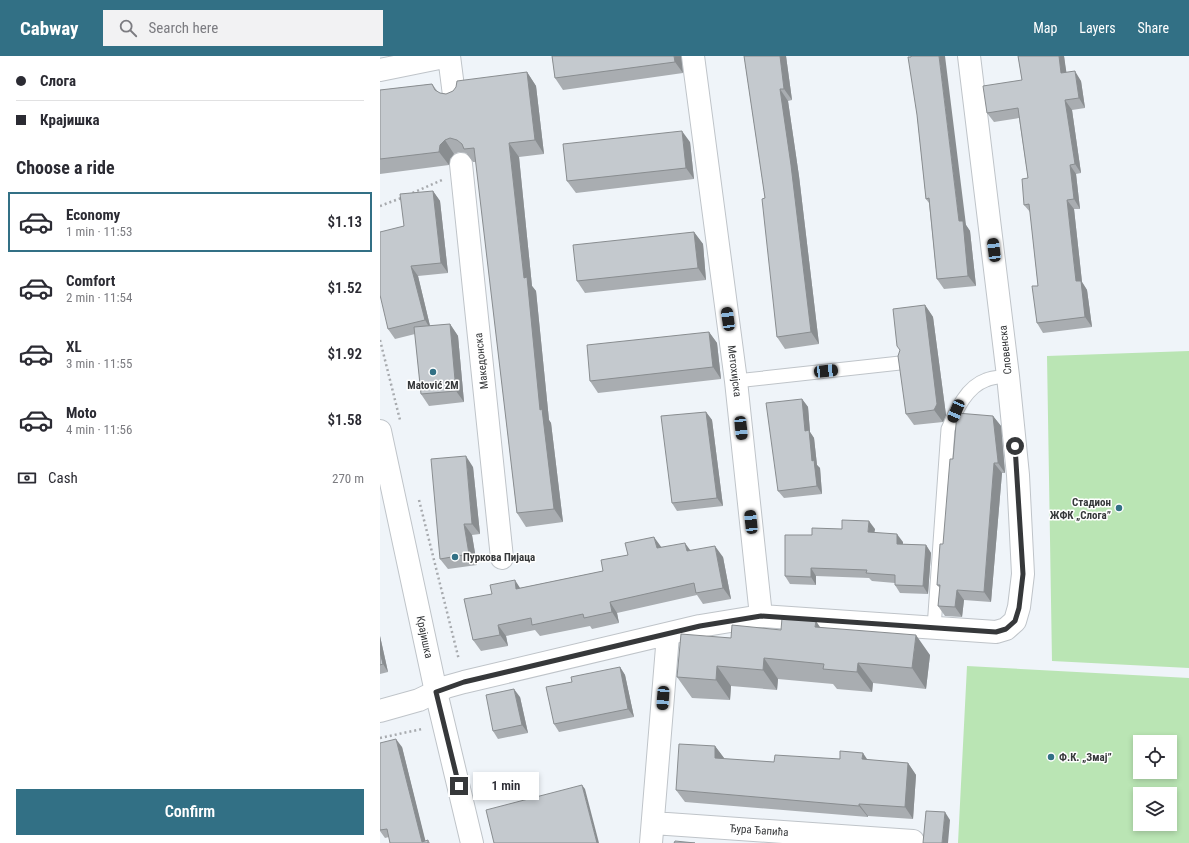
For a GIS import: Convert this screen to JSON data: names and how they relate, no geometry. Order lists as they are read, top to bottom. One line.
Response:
{"streets":{"street":["Словенска","Македонска","Метохијска","Крајишка","Ђура Ђапића"]},"places":["Matović 2M","Стадион ЖФК „Слога”","Пуркова Пијаца","Ф.К. „Змај”"],"page":{"header":"Cabway","search":"Search here","nav":["Map","Layers","Share"],"banner":["Слога","Крајишка"],"heading":"Choose a ride","list":[{"name":"Economy","note":"1 min · 11:53","value":"$1.13"},{"name":"Comfort","note":"2 min · 11:54","value":"$1.52"},{"name":"XL","note":"3 min · 11:55","value":"$1.92"},{"name":"Moto","note":"4 min · 11:56","value":"$1.58"}],"pay":["Cash","270 m"],"bubble":"1 min","buttons":"Confirm"}}
